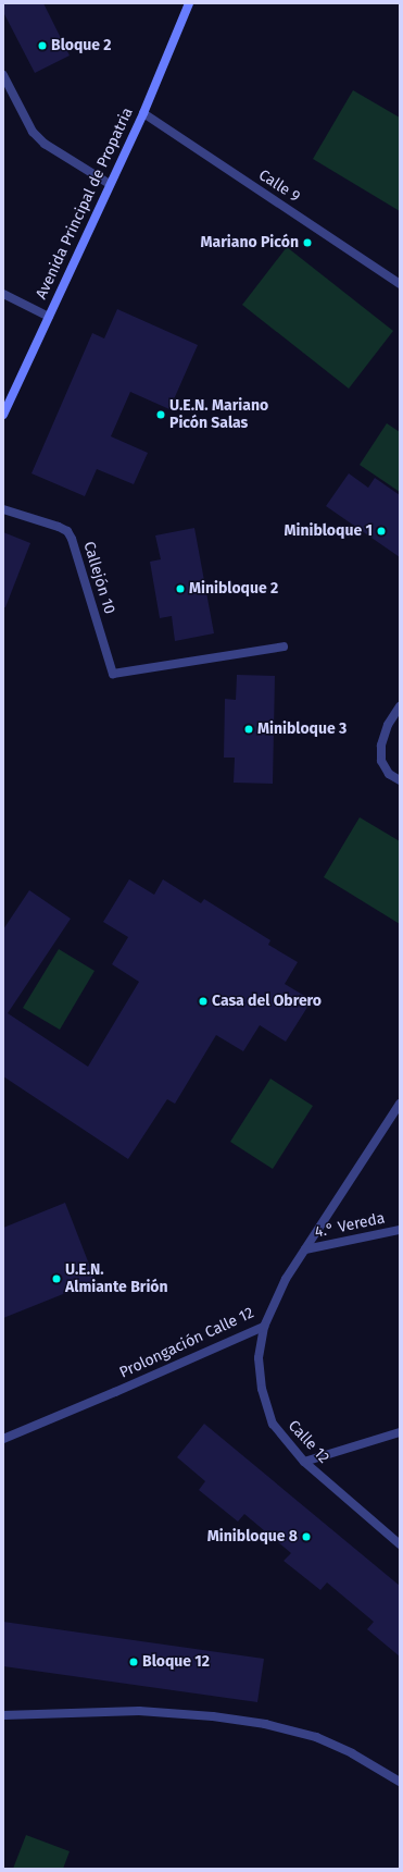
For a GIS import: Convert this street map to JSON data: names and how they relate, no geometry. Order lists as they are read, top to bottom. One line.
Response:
{"streets":{"main road":["Avenida Principal de Propatria"],"street":["Calle 9","Callejón 10","4.° Vereda","Prolongación Calle 12","Calle 12"]},"crossings":[["Calle 9","Avenida Principal de Propatria"],["4.° Vereda","Prolongación Calle 12"],["Prolongación Calle 12","Calle 12"]],"places":["Bloque 2","Mariano Picón","U.E.N. Mariano Picón Salas","Minibloque 1","Minibloque 2","Minibloque 3","Casa del Obrero","U.E.N. Almiante Brión","Minibloque 8","Bloque 12"]}
